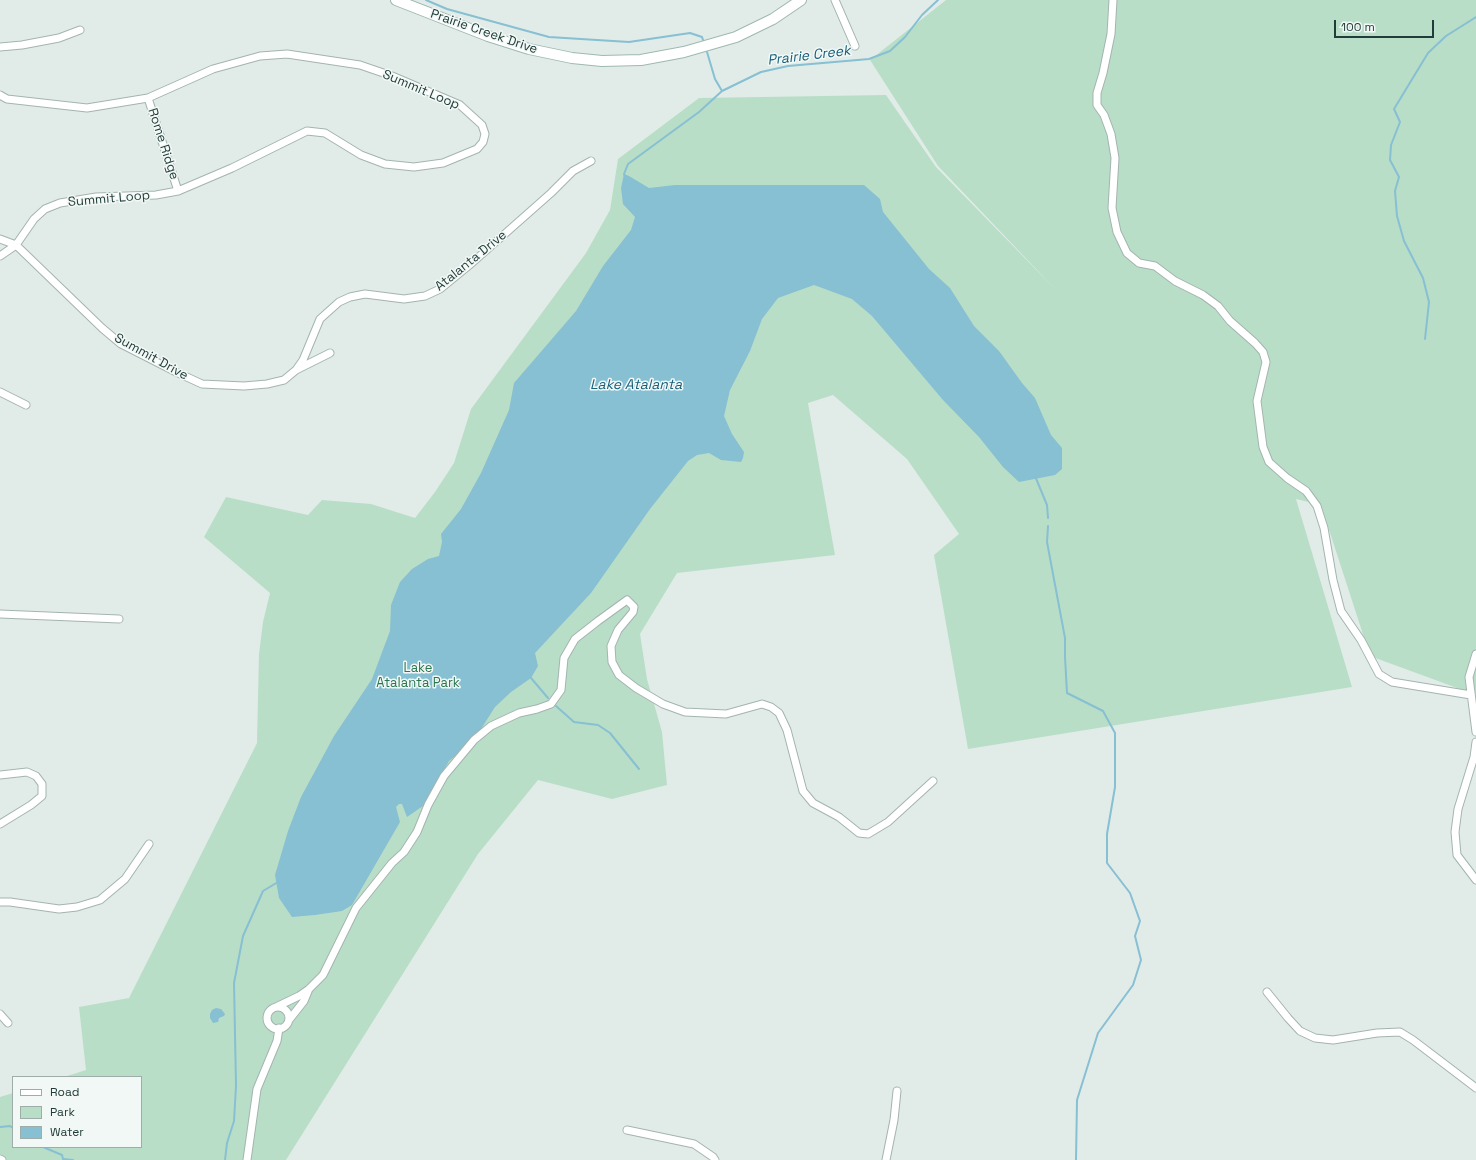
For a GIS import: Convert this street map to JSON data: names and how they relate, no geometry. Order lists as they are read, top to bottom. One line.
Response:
{"streets":{"main road":["Prairie Creek Drive"],"street":["Summit Loop","Rome Ridge","Atalanta Drive","Summit Drive"]},"crossings":[["Summit Loop","Rome Ridge"],["Summit Loop","Summit Drive"],["Atalanta Drive","Summit Drive"]],"water":["Prairie Creek","Lake Atalanta"],"parks":["Lake Atalanta Park"],"legend":["Road","Park","Water"],"scale_bar":"100 m"}
